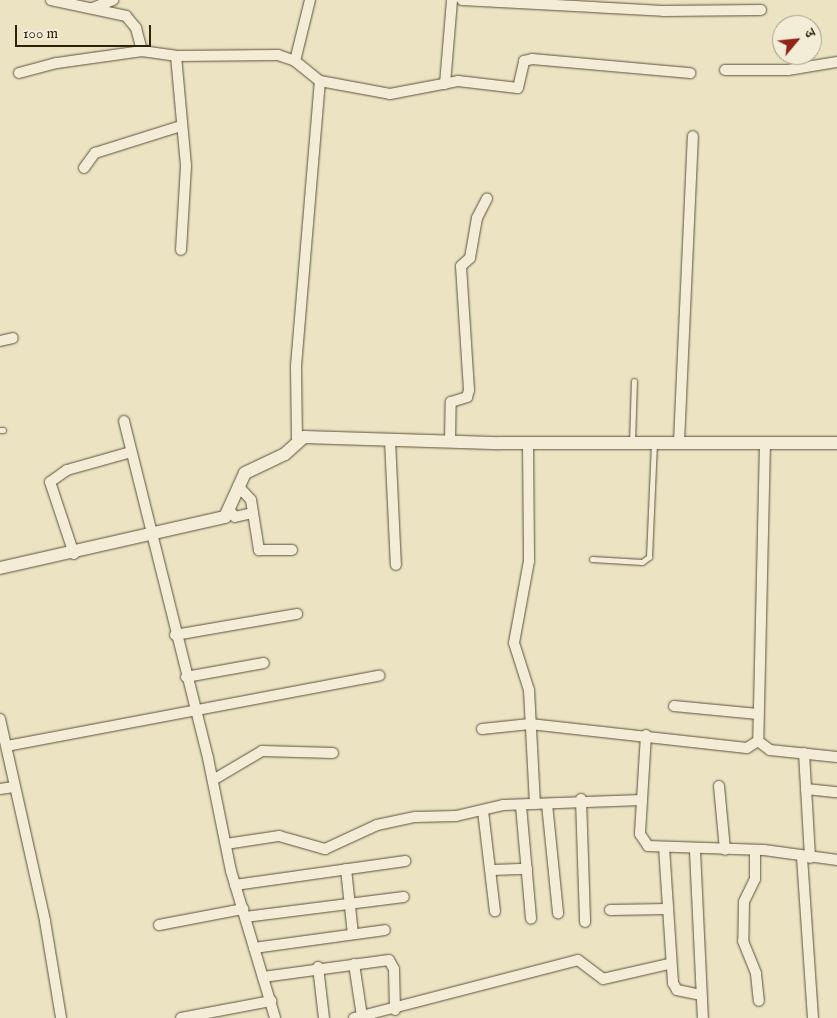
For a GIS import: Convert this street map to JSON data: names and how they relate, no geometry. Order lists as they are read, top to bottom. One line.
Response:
{"scale_bar":"100 m","north":"top right"}
